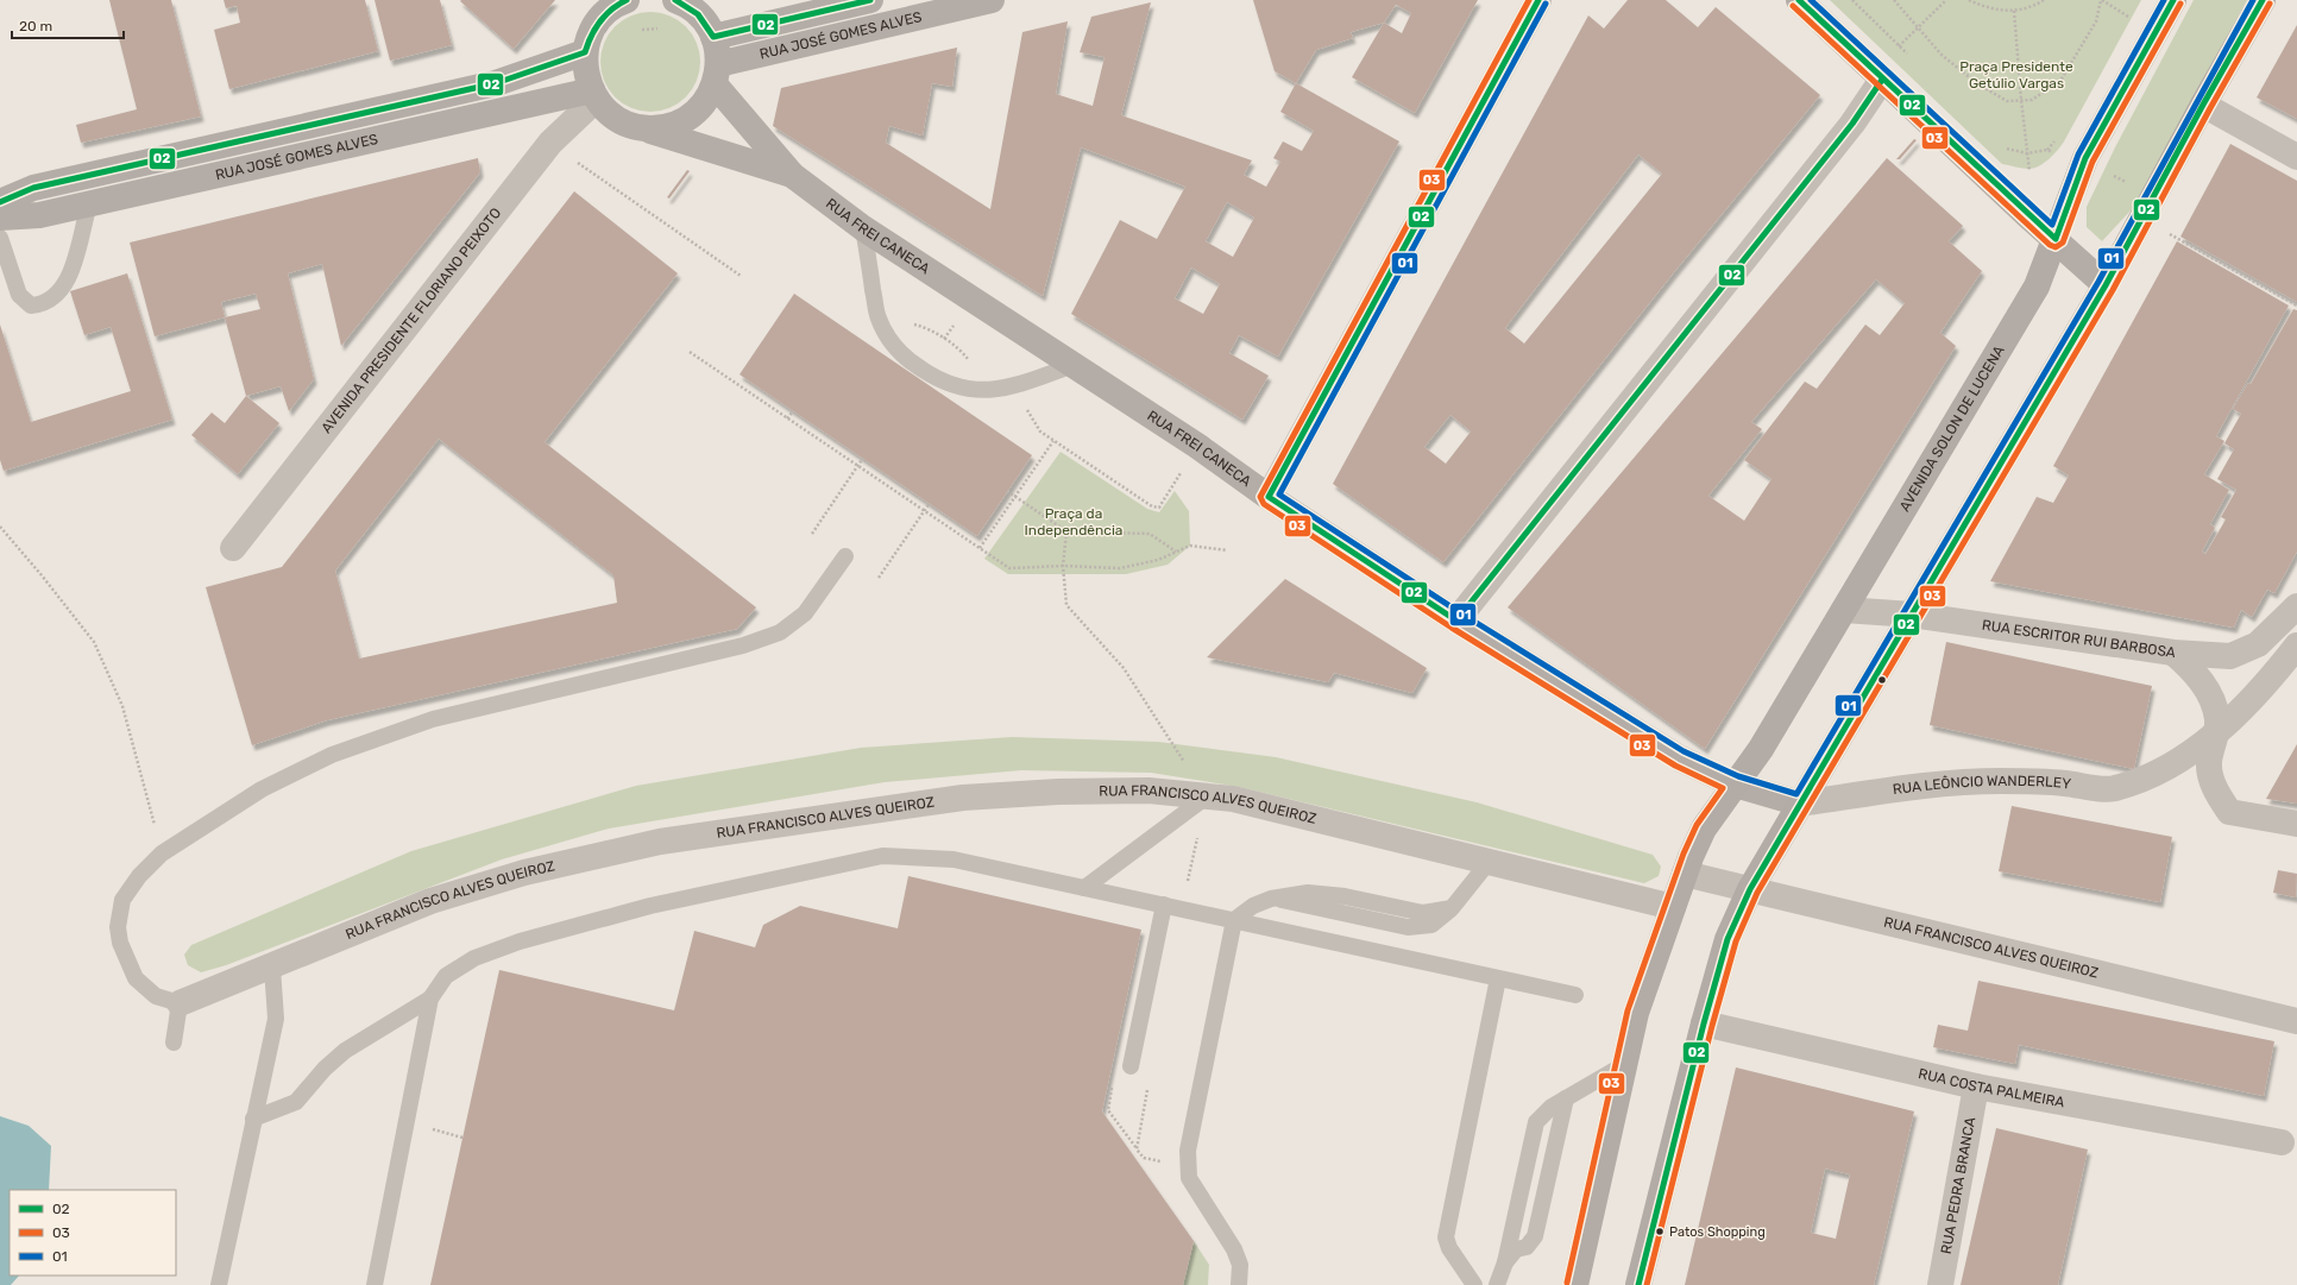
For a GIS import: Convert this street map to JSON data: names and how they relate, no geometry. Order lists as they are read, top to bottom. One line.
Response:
{"streets":{"main road":["RUA JOSÉ GOMES ALVES","RUA FREI CANECA","AVENIDA SOLON DE LUCENA","RUA LEÔNCIO WANDERLEY"],"street":["AVENIDA PRESIDENTE FLORIANO PEIXOTO","RUA ESCRITOR RUI BARBOSA","RUA FRANCISCO ALVES QUEIROZ","RUA COSTA PALMEIRA","RUA PEDRA BRANCA"]},"crossings":[["RUA JOSÉ GOMES ALVES","RUA FREI CANECA"],["RUA JOSÉ GOMES ALVES","AVENIDA PRESIDENTE FLORIANO PEIXOTO"],["RUA FREI CANECA","AVENIDA PRESIDENTE FLORIANO PEIXOTO"],["RUA FREI CANECA","AVENIDA SOLON DE LUCENA"],["RUA FREI CANECA","RUA LEÔNCIO WANDERLEY"],["AVENIDA SOLON DE LUCENA","RUA ESCRITOR RUI BARBOSA"],["AVENIDA SOLON DE LUCENA","RUA LEÔNCIO WANDERLEY"],["AVENIDA SOLON DE LUCENA","RUA FRANCISCO ALVES QUEIROZ"],["RUA ESCRITOR RUI BARBOSA","RUA LEÔNCIO WANDERLEY"],["RUA COSTA PALMEIRA","RUA PEDRA BRANCA"]],"parks":["Praça Presidente Getúlio Vargas","Praça da Independência"],"places":["Patos Shopping"],"lines":["transit line 02","transit line 03","transit line 01"],"legend":["02","03","01"],"scale_bar":"20 m"}
